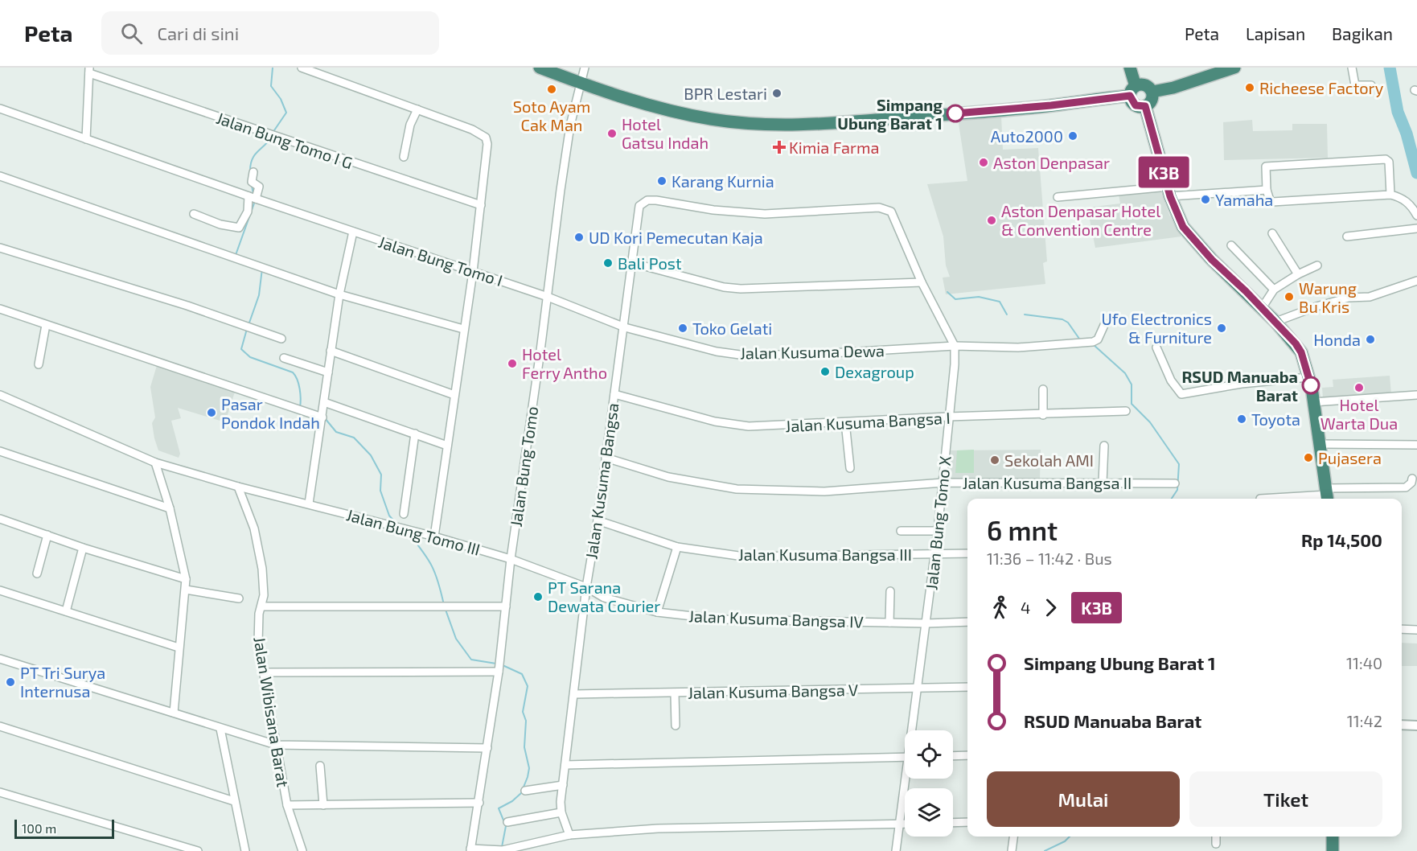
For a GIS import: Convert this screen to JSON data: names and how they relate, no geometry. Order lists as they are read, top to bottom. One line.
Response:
{"streets":{"street":["Jalan Bung Tomo I G","Jalan Bung Tomo I","Jalan Kusuma Dewa","Jalan Kusuma Bangsa I","Jalan Bung Tomo","Jalan Kusuma Bangsa","Jalan Kusuma Bangsa II","Jalan Bung Tomo X","Jalan Bung Tomo III","Jalan Kusuma Bangsa III","Jalan Kusuma Bangsa IV","Jalan Kusuma Bangsa V","Jalan Wibisana Barat"]},"crossings":[["Jalan Bung Tomo I","Jalan Kusuma Dewa"],["Jalan Bung Tomo I","Jalan Bung Tomo"],["Jalan Bung Tomo I","Jalan Kusuma Bangsa"],["Jalan Kusuma Dewa","Jalan Kusuma Bangsa"],["Jalan Kusuma Dewa","Jalan Bung Tomo X"],["Jalan Kusuma Bangsa I","Jalan Kusuma Bangsa"],["Jalan Kusuma Bangsa I","Jalan Bung Tomo X"],["Jalan Bung Tomo","Jalan Bung Tomo III"],["Jalan Kusuma Bangsa","Jalan Kusuma Bangsa II"],["Jalan Kusuma Bangsa","Jalan Bung Tomo III"],["Jalan Kusuma Bangsa","Jalan Kusuma Bangsa III"],["Jalan Kusuma Bangsa","Jalan Kusuma Bangsa IV"],["Jalan Kusuma Bangsa","Jalan Kusuma Bangsa V"],["Jalan Kusuma Bangsa II","Jalan Bung Tomo X"],["Jalan Bung Tomo X","Jalan Kusuma Bangsa III"],["Jalan Bung Tomo X","Jalan Kusuma Bangsa IV"],["Jalan Bung Tomo X","Jalan Kusuma Bangsa V"],["Jalan Bung Tomo III","Jalan Kusuma Bangsa IV"],["Jalan Bung Tomo III","Jalan Wibisana Barat"]],"places":{"other":["Richeese Factory","Soto Ayam Cak Man","BPR Lestari","Simpang Ubung Barat 1","Hotel Gatsu Indah","Auto2000","Aston Denpasar","Karang Kurnia","Yamaha","Aston Denpasar Hotel & Convention Centre","UD Kori Pemecutan Kaja","Bali Post","Warung Bu Kris","Toko Gelati","Ufo Electronics & Furniture","Honda","Hotel Ferry Antho","Dexagroup","RSUD Manuaba Barat","Hotel Warta Dua","Pasar Pondok Indah","Toyota","Pujasera","Sekolah AMI","PT Sarana Dewata Courier","PT Tri Surya Internusa"],"health":["Kimia Farma"]},"lines":["bus line K3B"],"scale_bar":"100 m","page":{"header":"Peta","search":"Cari di sini","nav":["Peta","Lapisan","Bagikan"],"on_map":"K3B","heading":["6 mnt","11:36 – 11:42 · Bus","Rp 14,500"],"legs":["4","K3B"],"list":[{"name":"Simpang Ubung Barat 1","value":"11:40"},{"name":"RSUD Manuaba Barat","value":"11:42"}],"buttons":["Mulai","Tiket"],"scale":"100 m"}}
